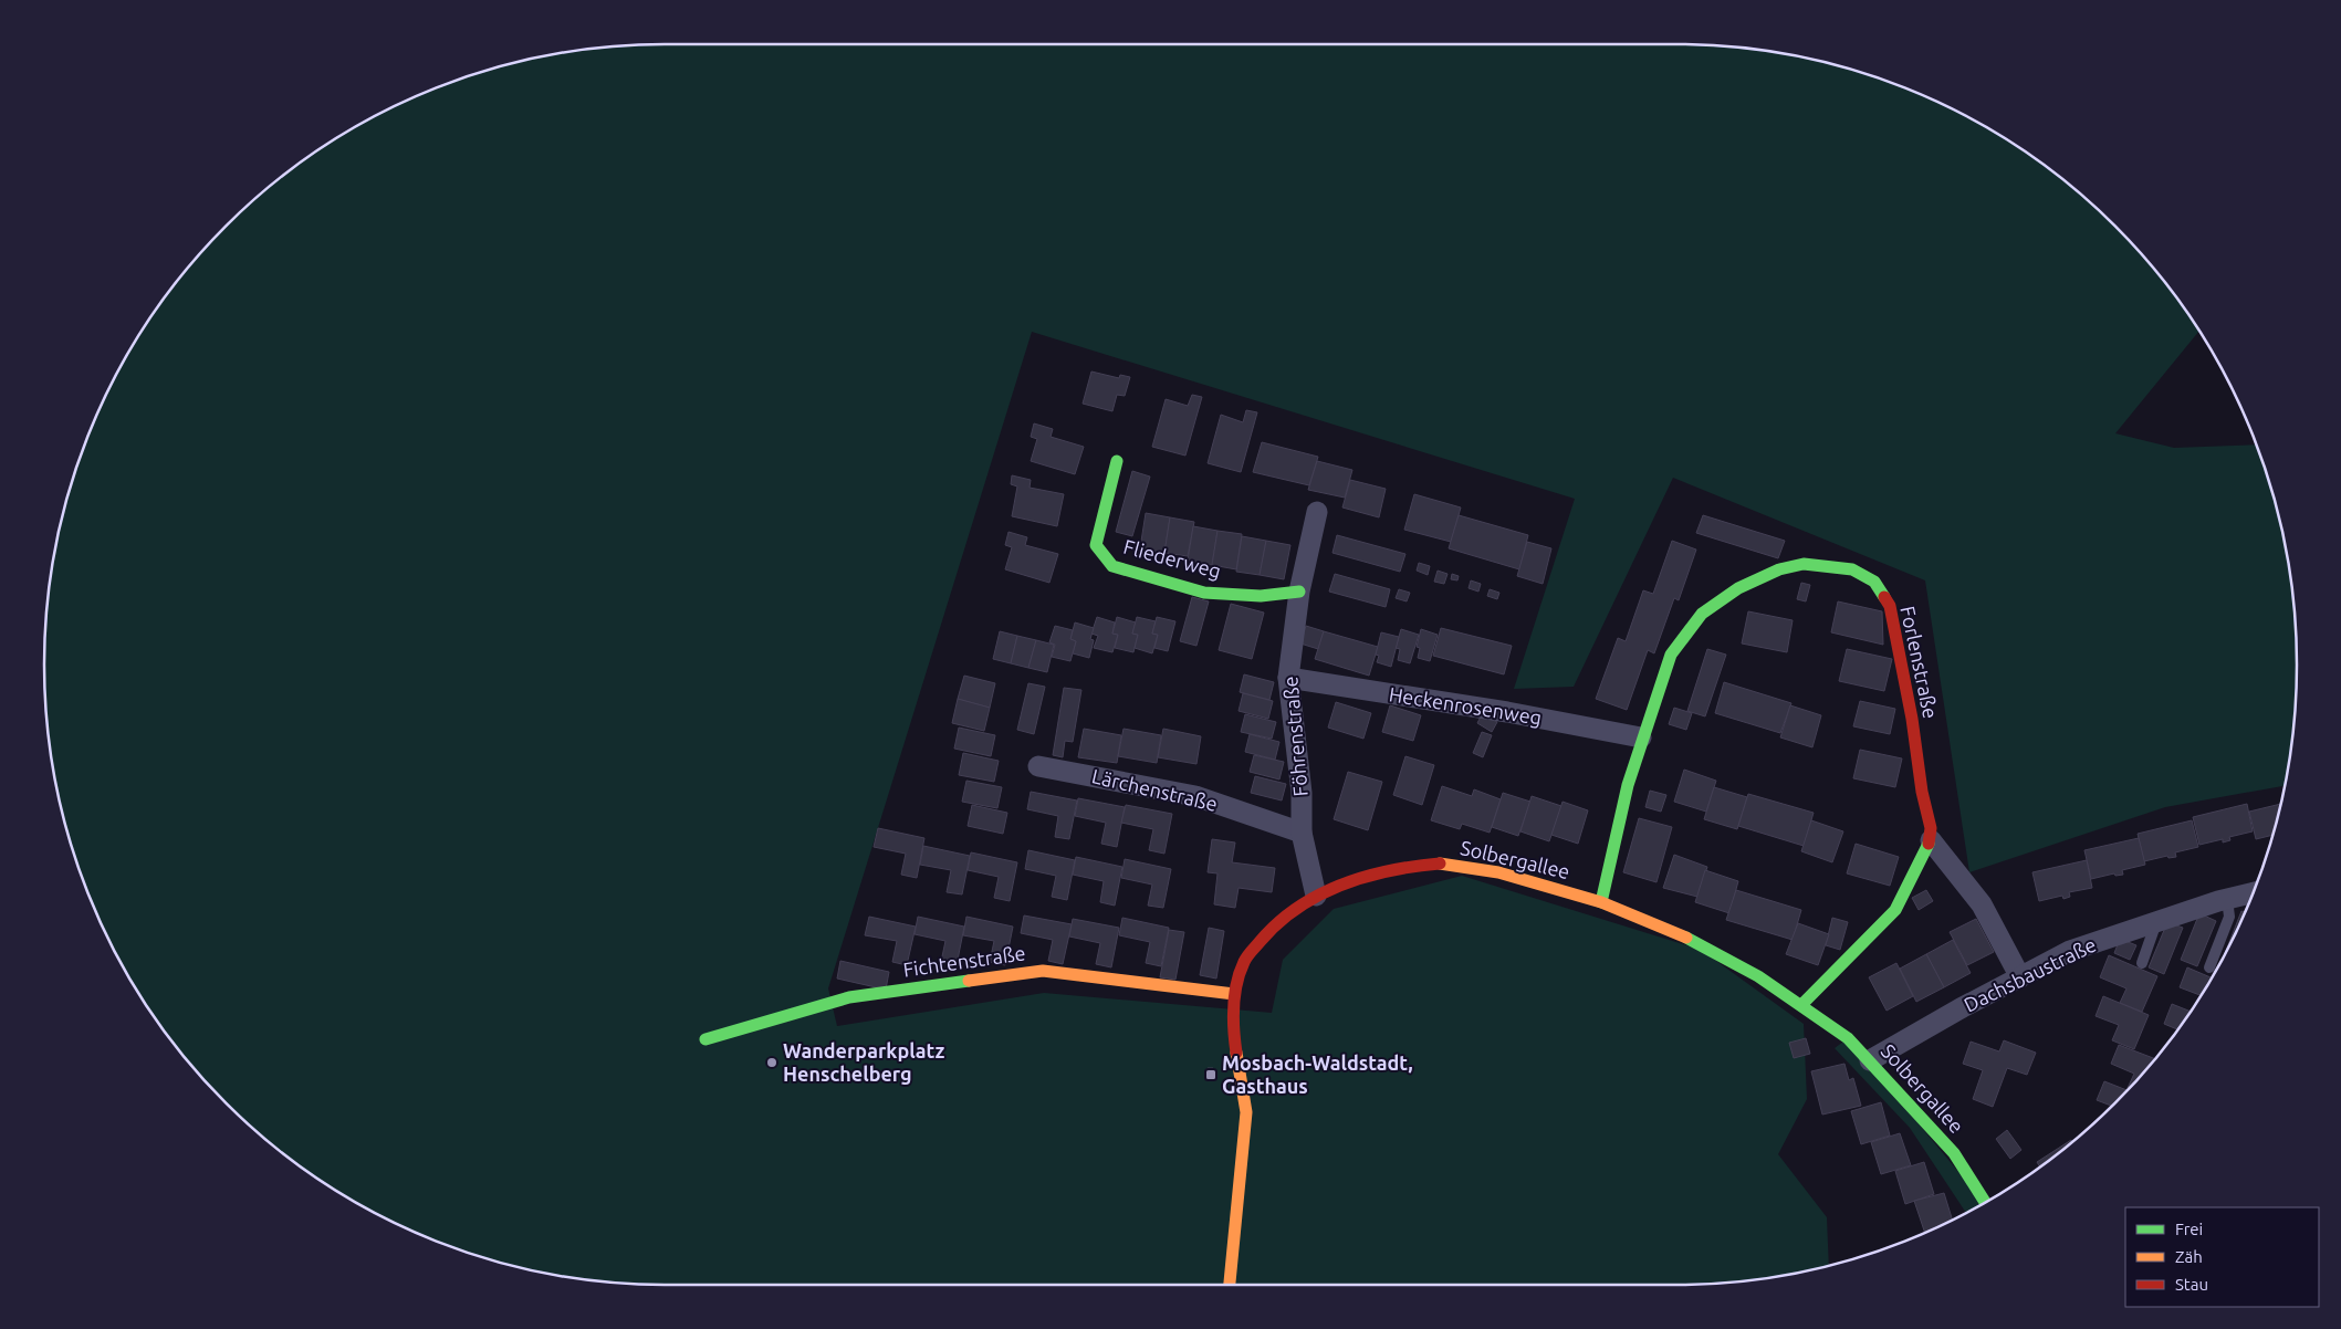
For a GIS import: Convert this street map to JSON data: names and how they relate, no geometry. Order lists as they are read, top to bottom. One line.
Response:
{"streets":{"street":["Fliederweg","Forlenstraße","Heckenrosenweg","Föhrenstraße","Lärchenstraße","Solbergallee","Fichtenstraße","Dachsbaustraße"]},"crossings":[["Fliederweg","Föhrenstraße"],["Forlenstraße","Heckenrosenweg"],["Forlenstraße","Solbergallee"],["Heckenrosenweg","Föhrenstraße"],["Föhrenstraße","Lärchenstraße"],["Föhrenstraße","Solbergallee"],["Solbergallee","Fichtenstraße"],["Solbergallee","Dachsbaustraße"]],"places":{"other":["Wanderparkplatz Henschelberg"],"transit":["Mosbach-Waldstadt, Gasthaus"]},"legend":["Frei","Zäh","Stau"]}
